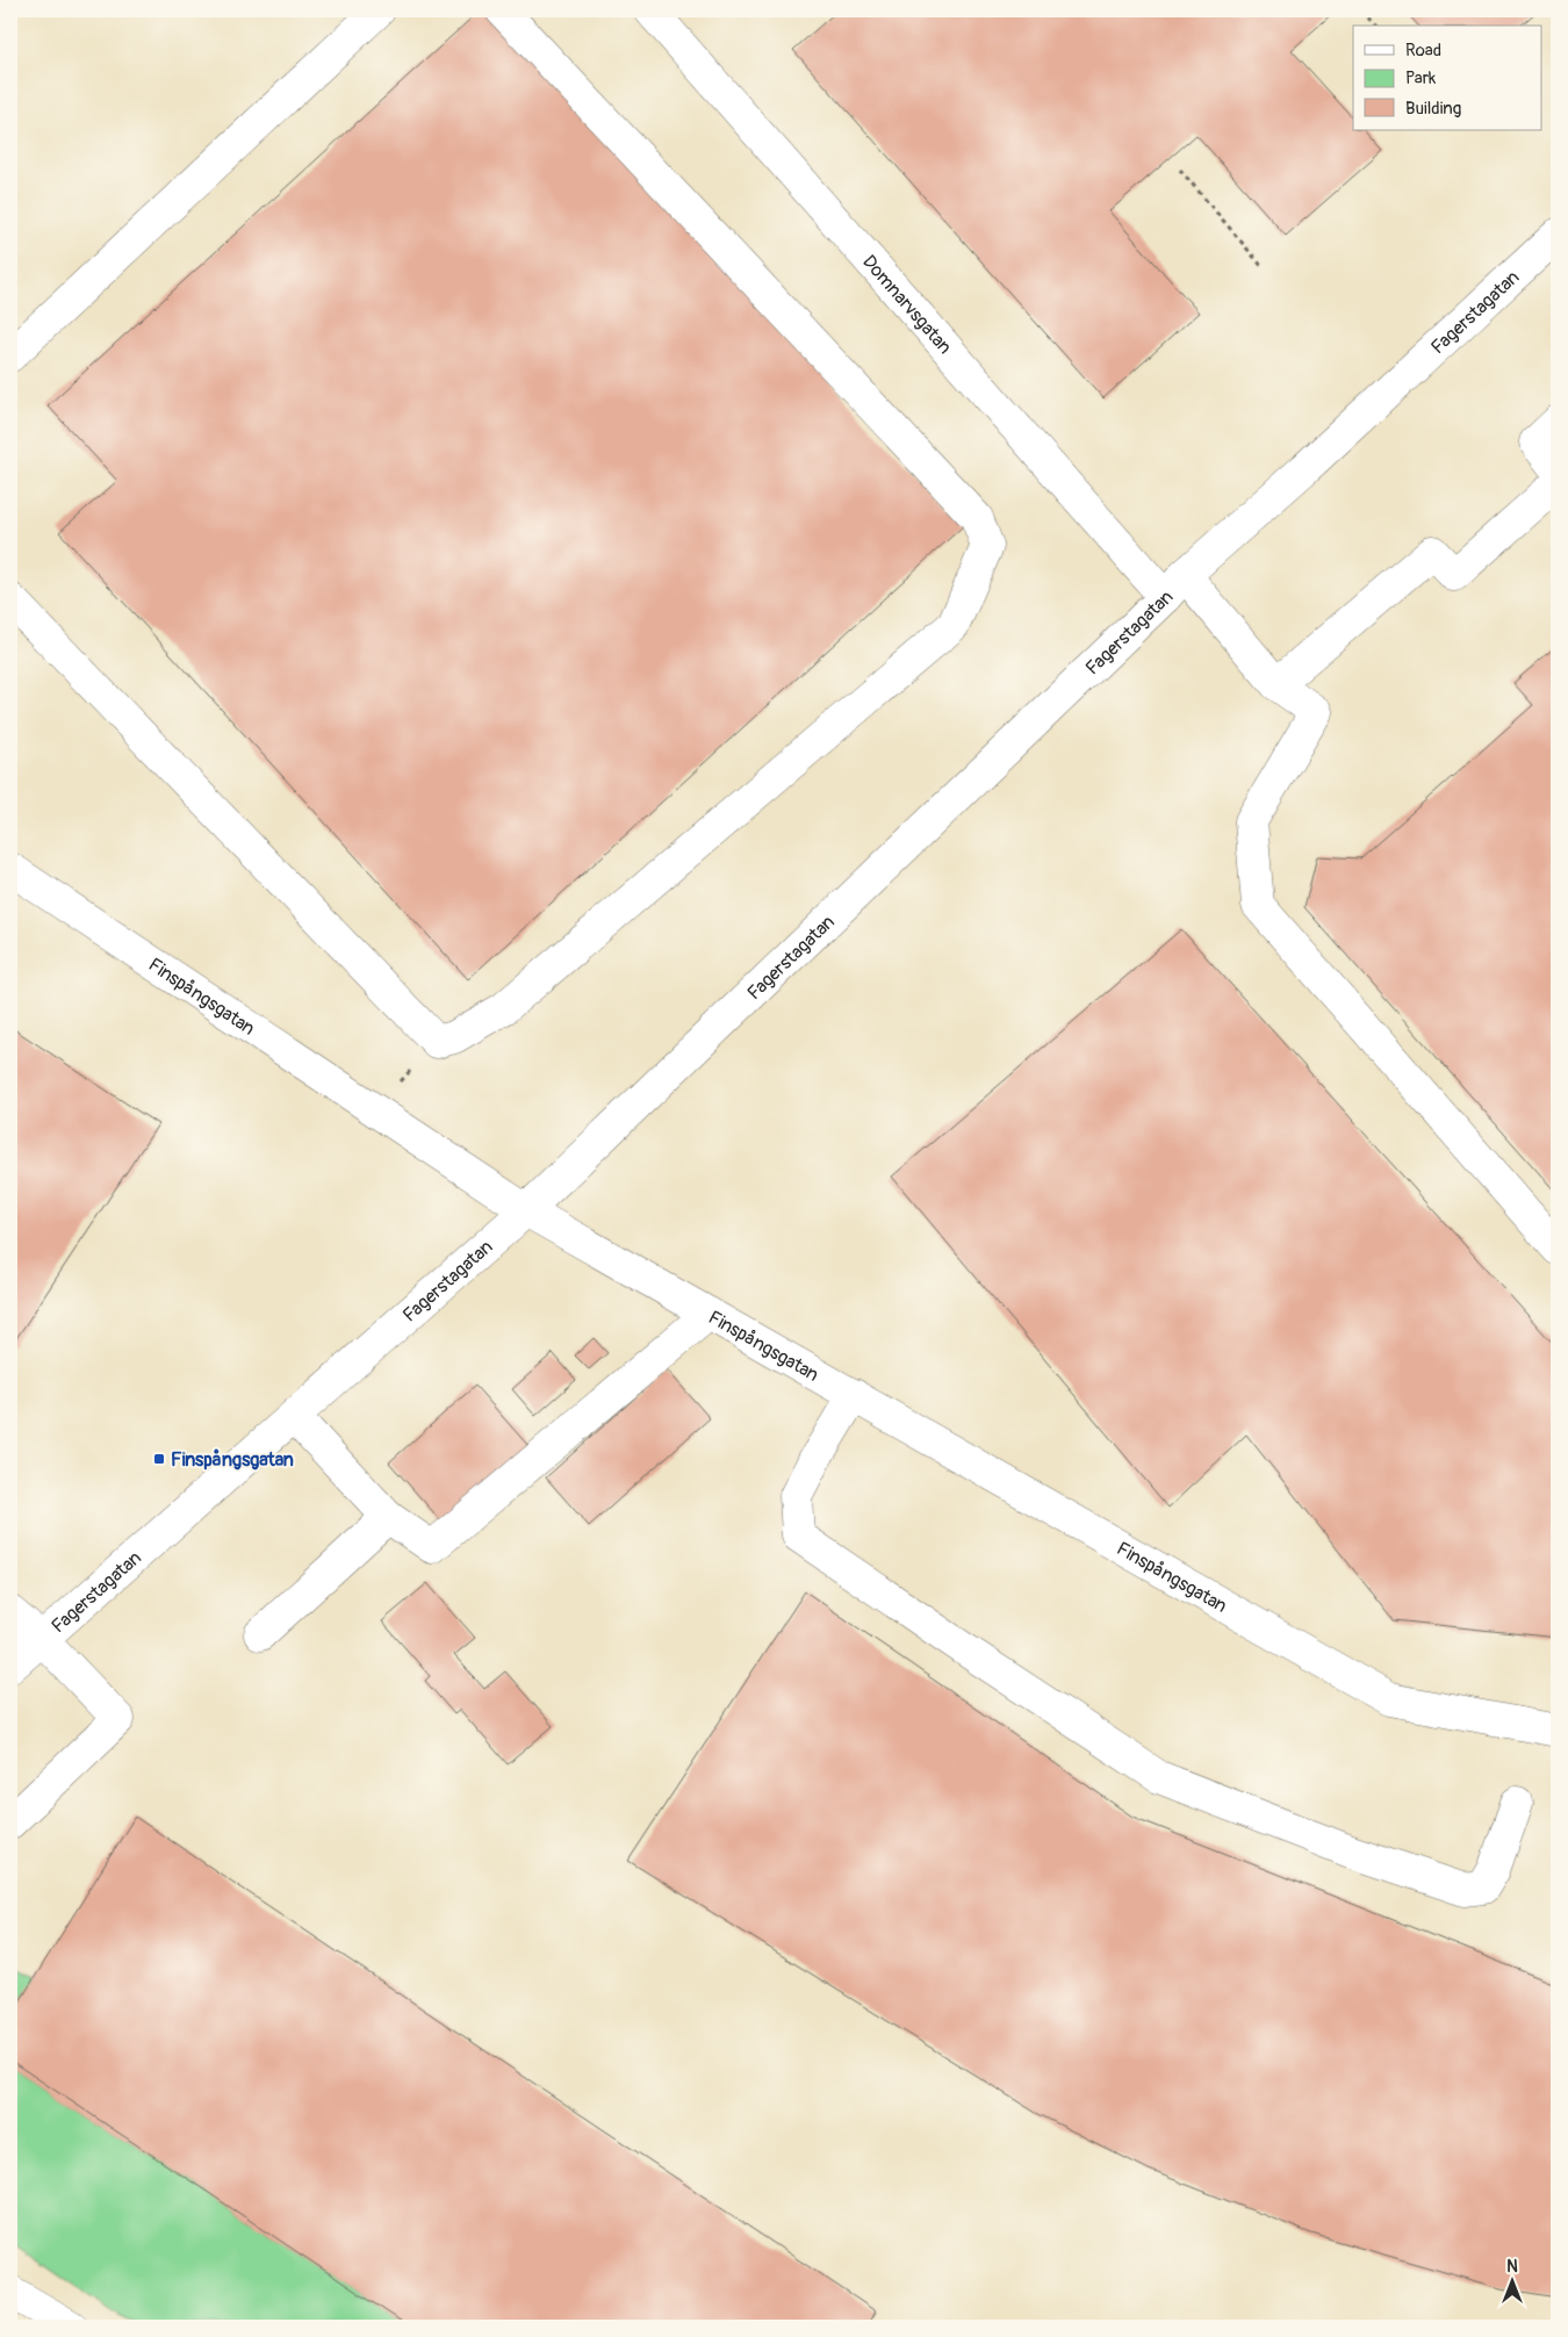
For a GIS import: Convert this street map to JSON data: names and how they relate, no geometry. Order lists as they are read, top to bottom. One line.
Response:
{"streets":{"street":["Domnarvsgatan","Fagerstagatan","Finspångsgatan"]},"crossings":[["Domnarvsgatan","Fagerstagatan"],["Fagerstagatan","Finspångsgatan"]],"places":{"transit":["Finspångsgatan"]},"legend":["Road","Park","Building"],"north":"top"}
